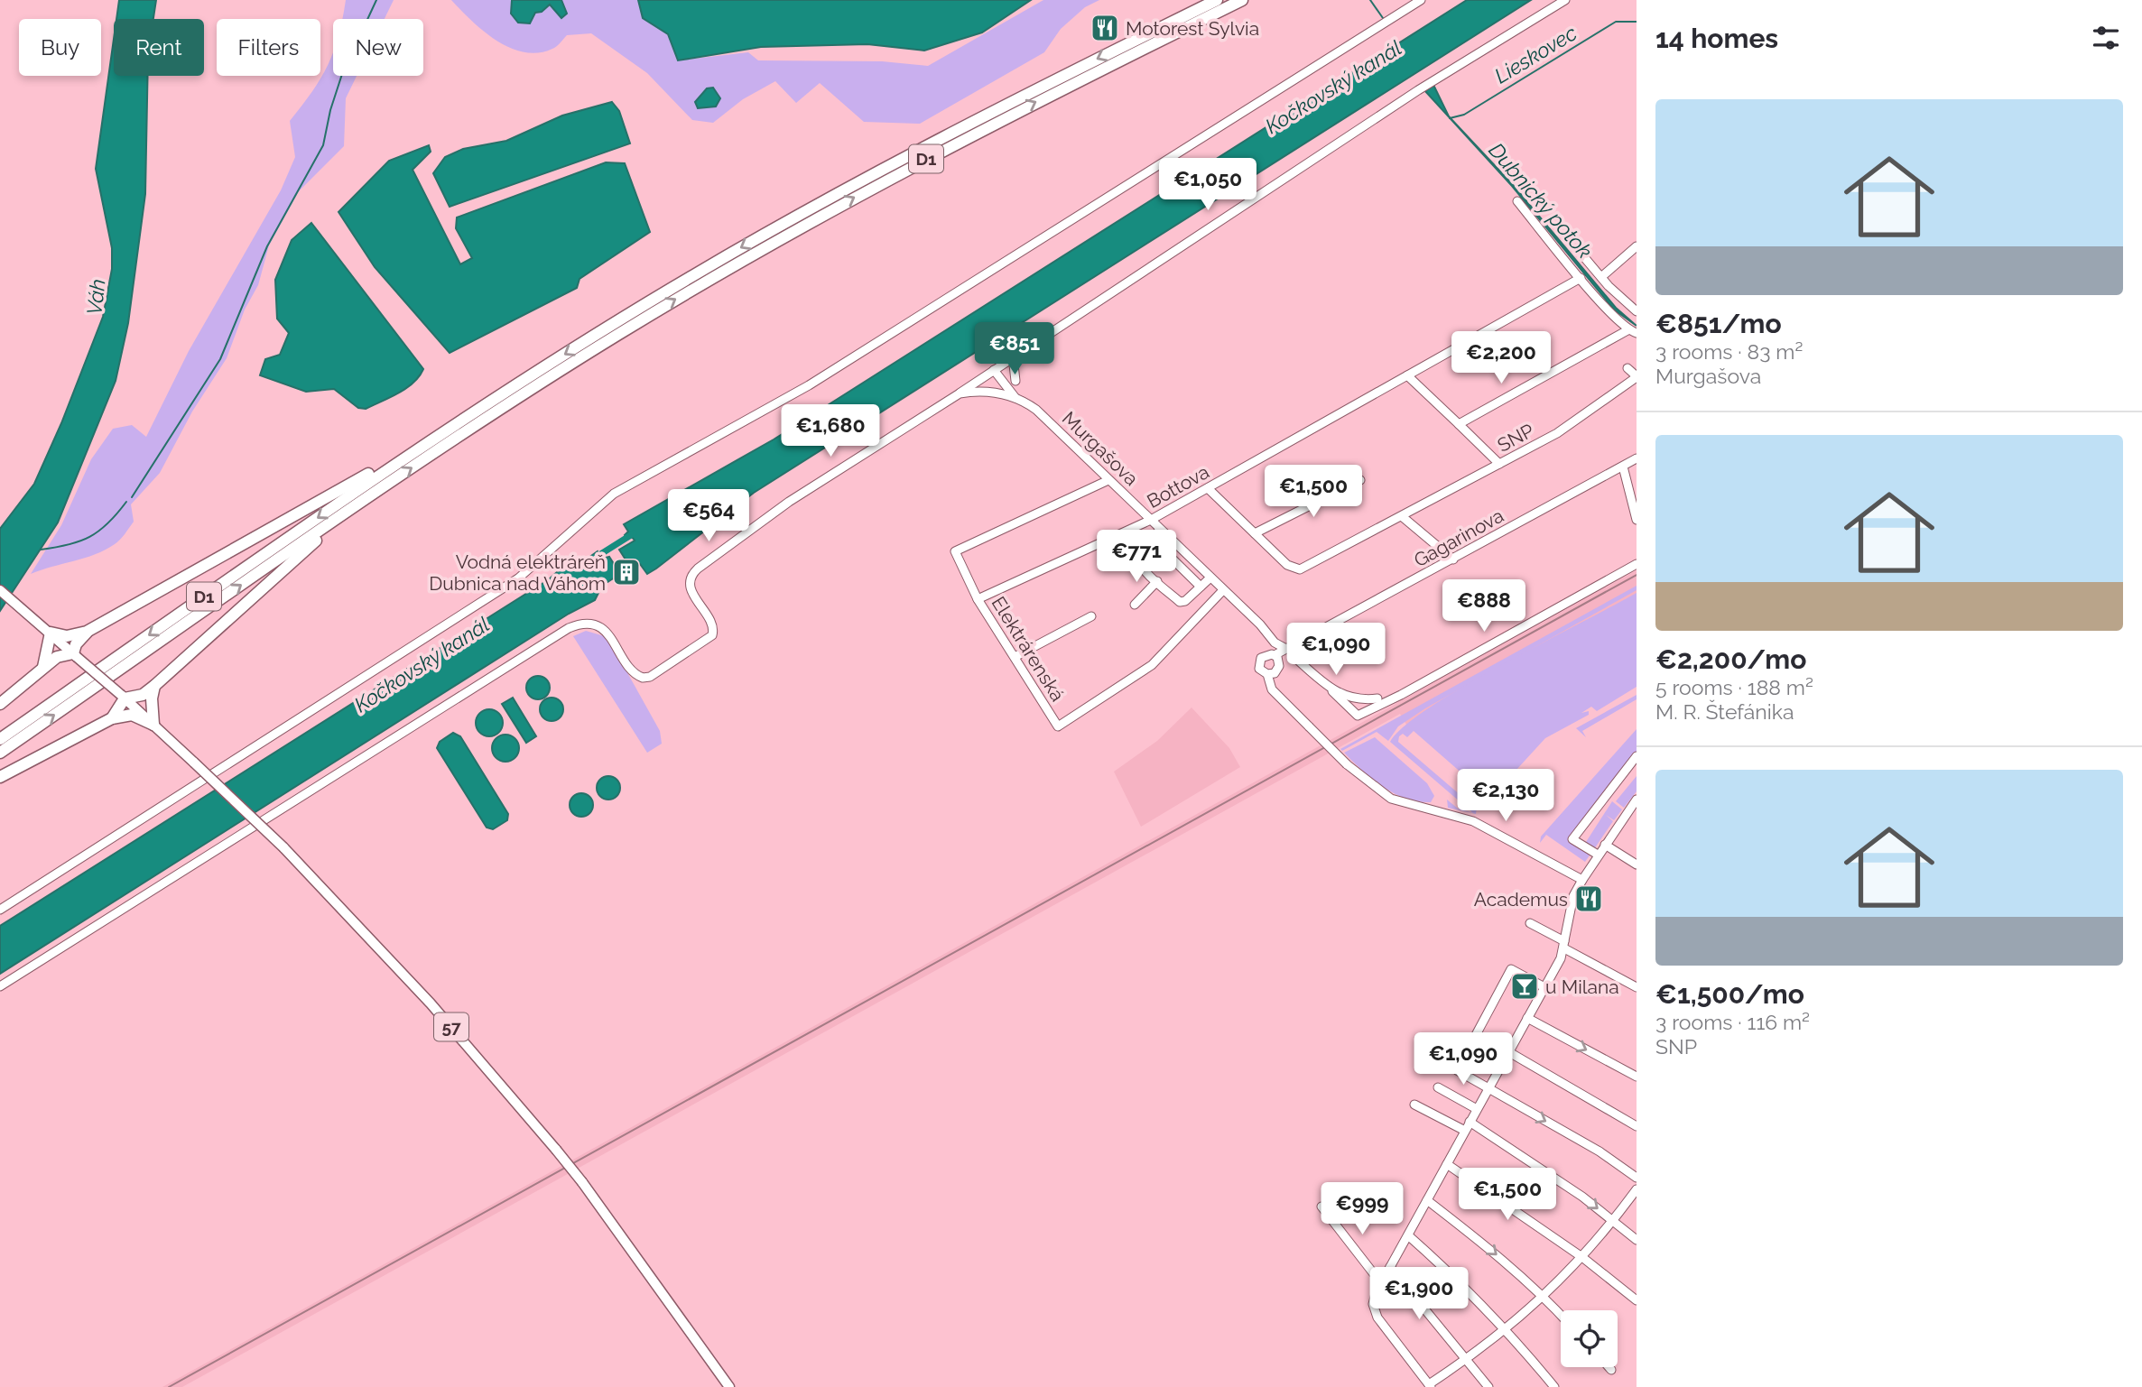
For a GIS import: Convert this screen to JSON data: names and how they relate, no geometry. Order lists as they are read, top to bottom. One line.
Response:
{"streets":{"highway":["D1"],"main road":["57"],"street":["SNP","Murgašova","Bottova","Gagarinova","Elektrárenská"]},"crossings":[["SNP","Bottova"],["Murgašova","Bottova"],["Murgašova","Gagarinova"],["Murgašova","Elektrárenská"],["Bottova","Elektrárenská"]],"water":["Lieskovec","Kočkovský kanál","Dubnický potok","Váh"],"places":{"restaurant":["Motorest Sylvia","Academus"],"building":["Vodná elektráreň Dubnica nad Váhom"],"bar":["u Milana"]},"page":{"heading":"14 homes","chip":["Buy","Rent","Filters","New"],"list":[{"name":"€851/mo","note":"3 rooms · 83 m² · Murgašova"},{"name":"€2,200/mo","note":"5 rooms · 188 m² · M. R. Štefánika"},{"name":"€1,500/mo","note":"3 rooms · 116 m² · SNP"}],"price":["€1,050","€851","€2,200","€1,680","€1,500","€564","€771","€888","€1,090","€2,130","€1,090","€1,500","€999","€1,900"]}}
